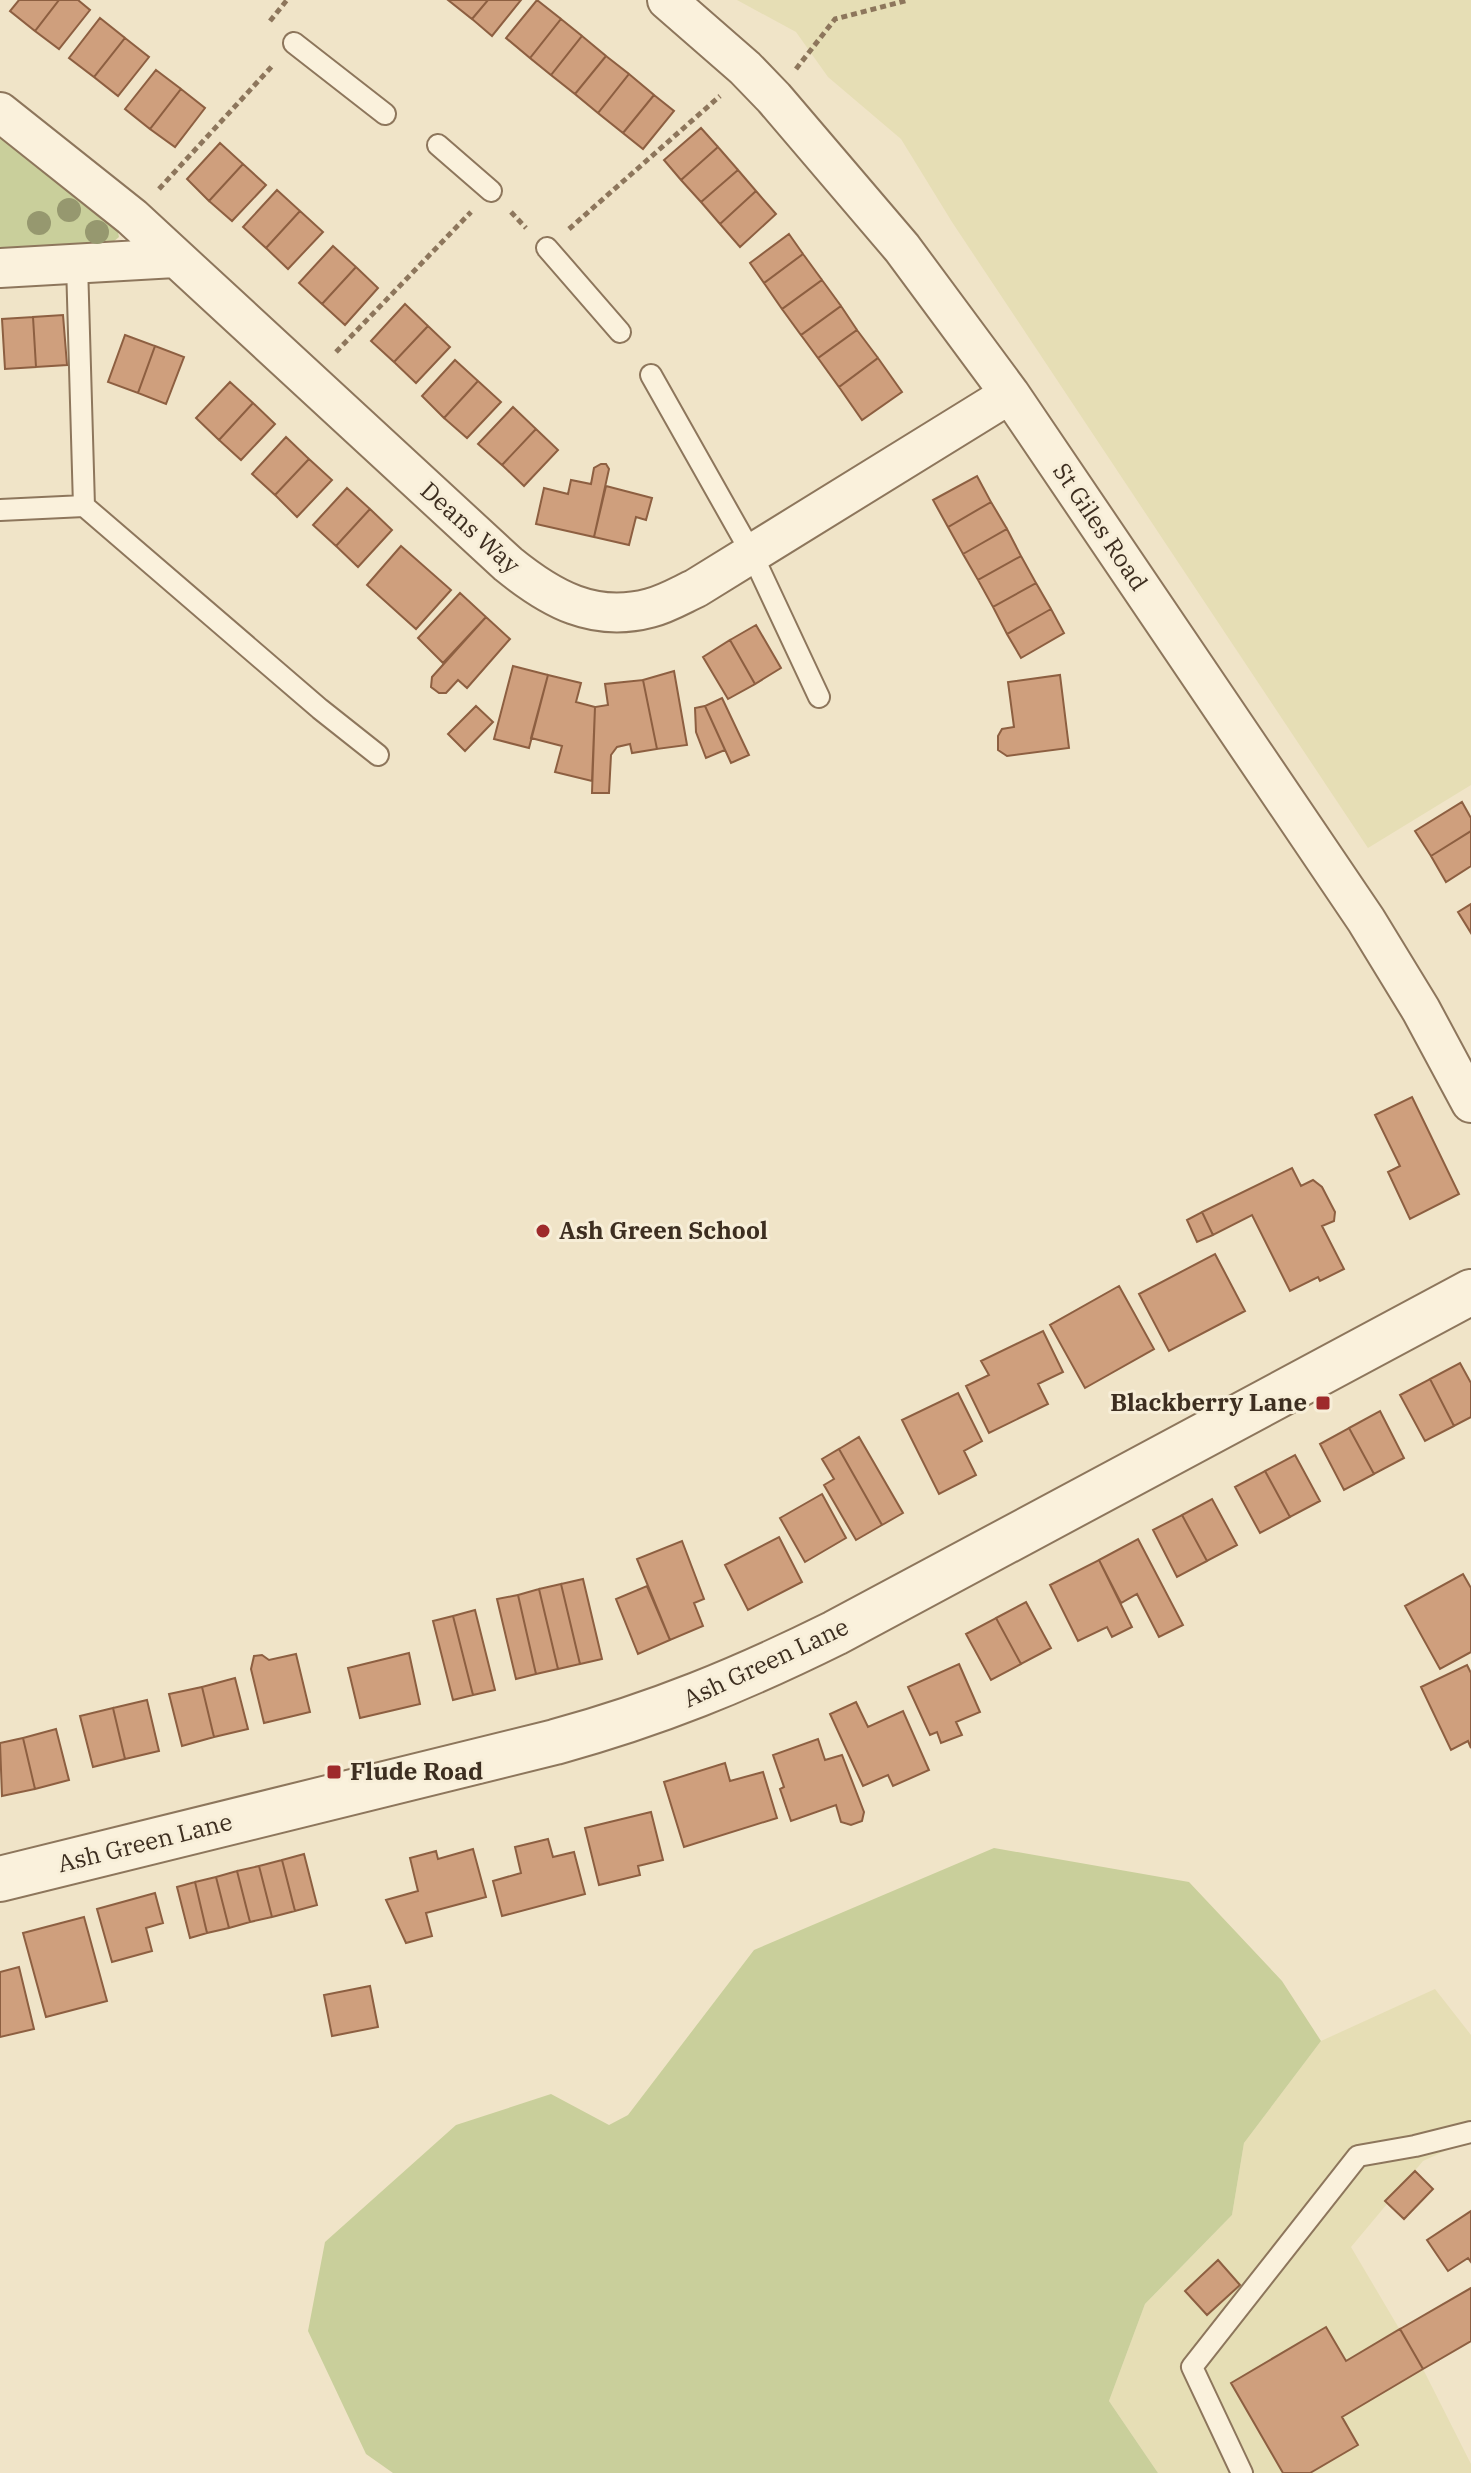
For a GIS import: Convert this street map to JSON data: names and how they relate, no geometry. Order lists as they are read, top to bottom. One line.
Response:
{"streets":{"street":["St Giles Road","Deans Way","Ash Green Lane"]},"crossings":[["St Giles Road","Deans Way"]],"places":{"other":["Ash Green School"],"transit":["Blackberry Lane","Flude Road"]}}
